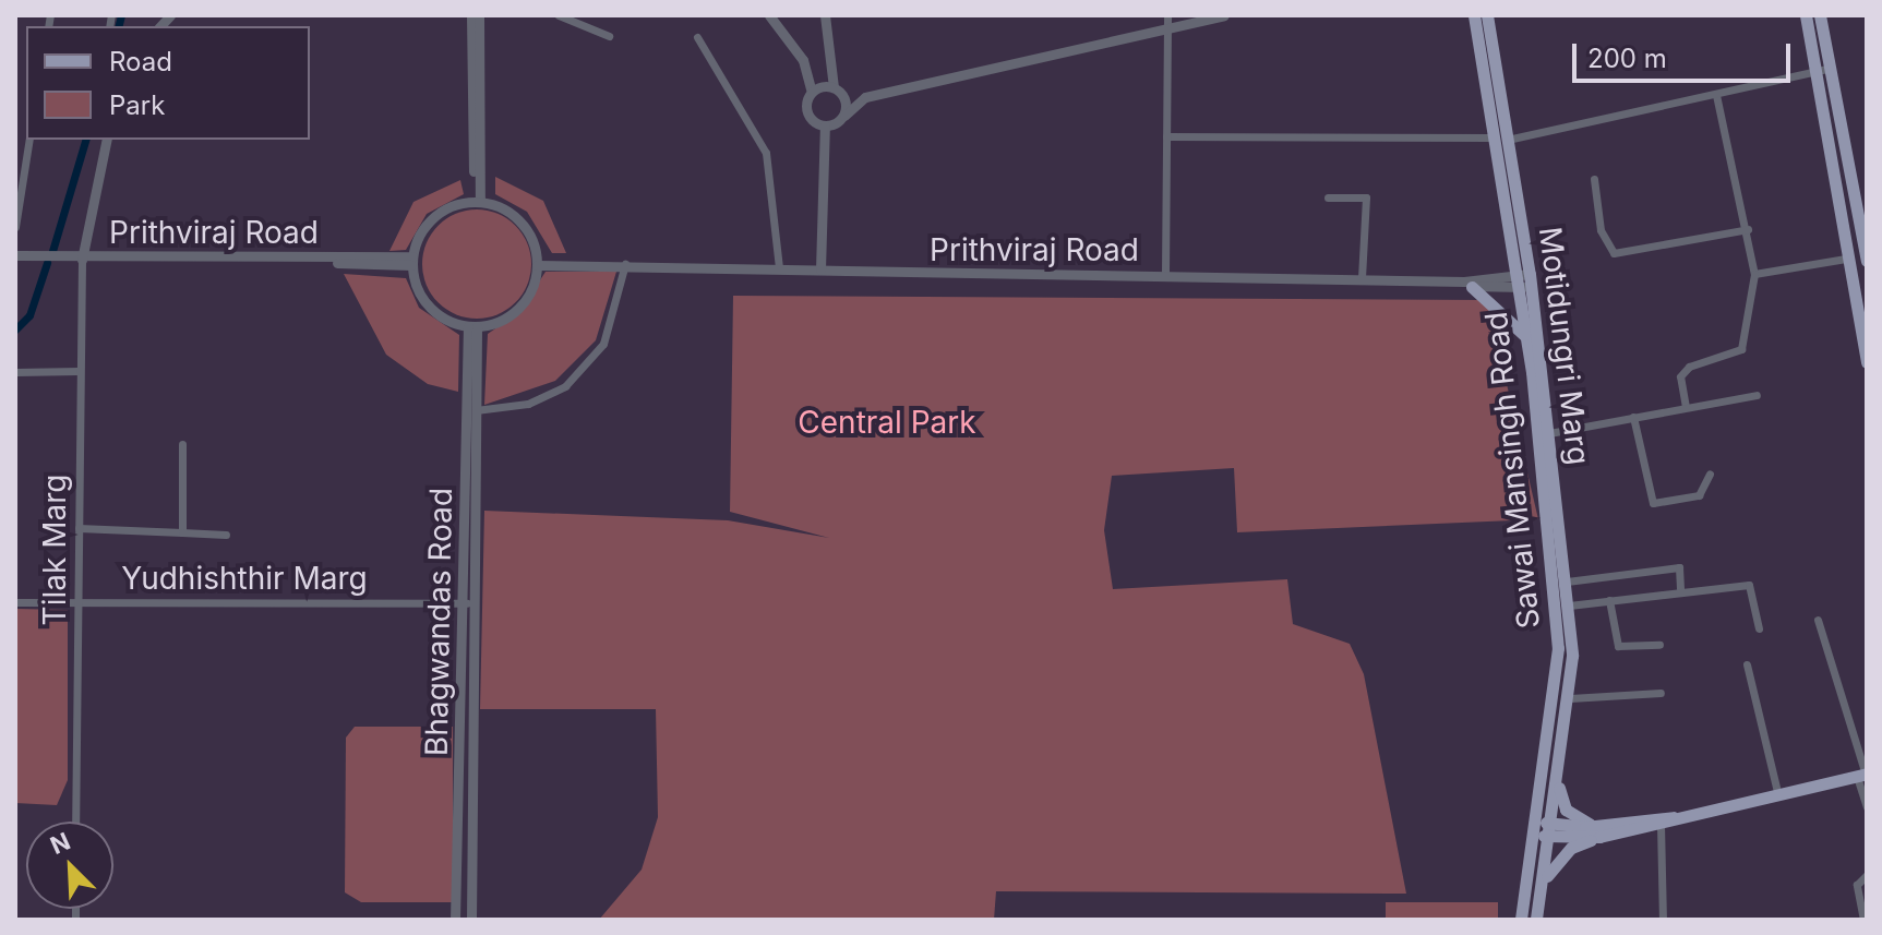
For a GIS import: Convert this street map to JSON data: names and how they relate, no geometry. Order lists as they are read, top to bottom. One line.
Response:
{"streets":{"main road":["Motidungri Marg","Sawai Mansingh Road"],"street":["Prithviraj Road","Tilak Marg","Yudhishthir Marg","Bhagwandas Road"]},"crossings":[["Prithviraj Road","Motidungri Marg"],["Prithviraj Road","Sawai Mansingh Road"],["Prithviraj Road","Tilak Marg"],["Prithviraj Road","Bhagwandas Road"],["Motidungri Marg","Sawai Mansingh Road"],["Tilak Marg","Yudhishthir Marg"],["Yudhishthir Marg","Bhagwandas Road"]],"parks":["Central Park"],"legend":["Road","Park"],"scale_bar":"200 m","north":"top left"}
